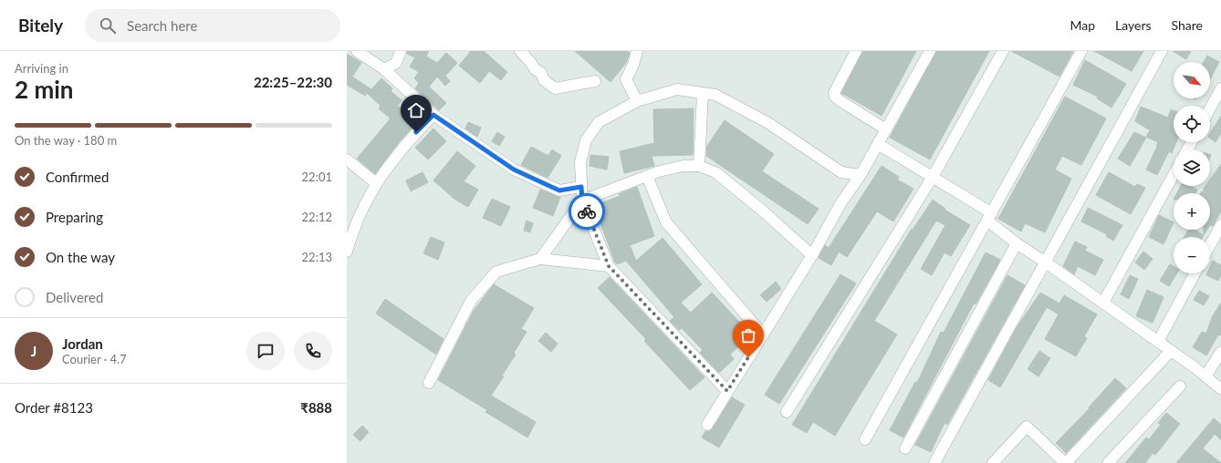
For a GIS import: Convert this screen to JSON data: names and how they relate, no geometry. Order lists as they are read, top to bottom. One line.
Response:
{"north":"bottom right","page":{"header":"Bitely","search":"Search here","nav":["Map","Layers","Share"],"heading":["2 min","Arriving in","22:25–22:30"],"panel":["Jordan","Courier · 4.7","Order #8123","₹888"],"map_buttons":["+","−"],"bar":"On the way · 180 m","list":[["Confirmed","22:01"],["Preparing","22:12"],["On the way","22:13"],"Delivered"],"round":"J"}}
